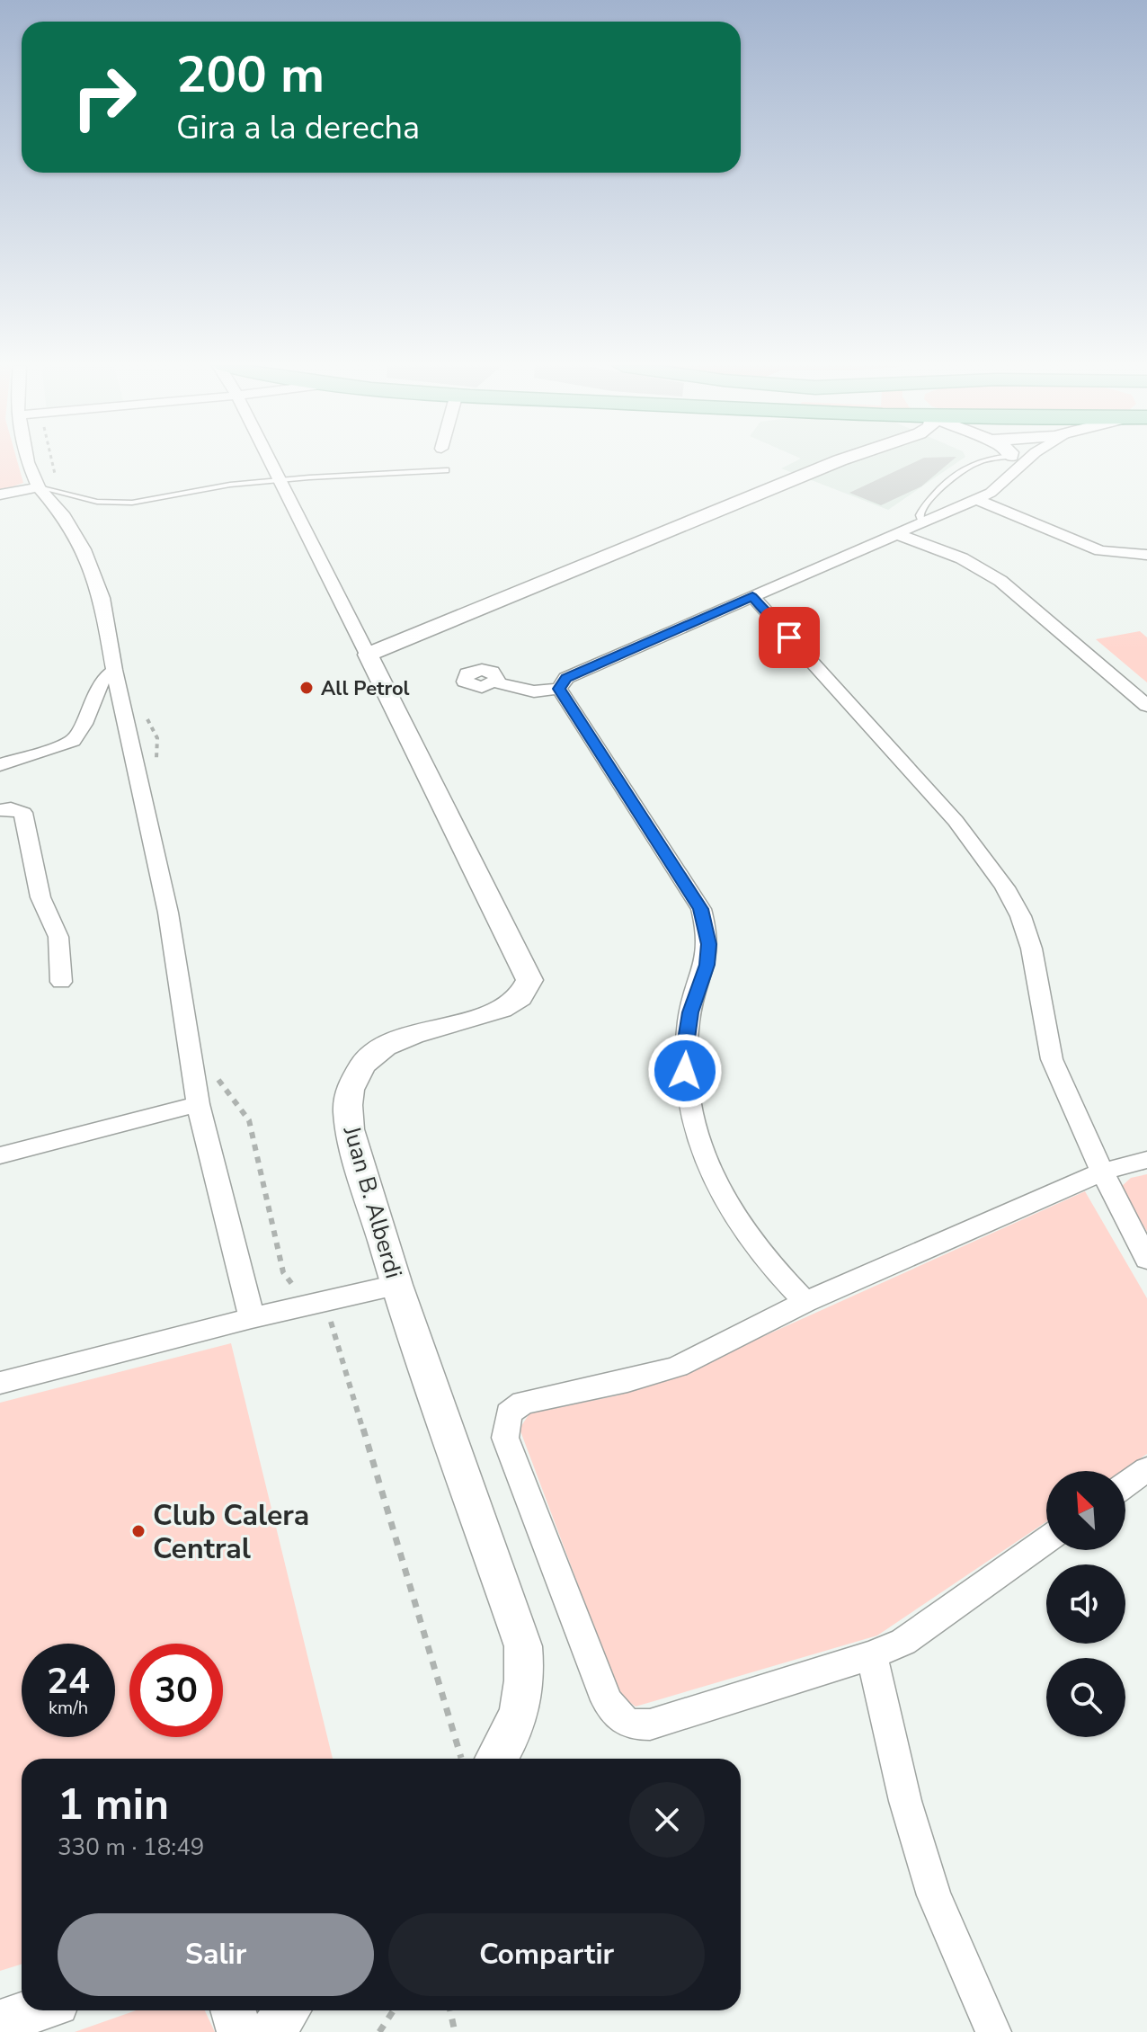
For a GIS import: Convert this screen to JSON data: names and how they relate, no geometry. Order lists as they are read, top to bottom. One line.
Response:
{"streets":{"street":["Juan B. Alberdi"]},"places":["All Petrol","Club Calera Central"],"north":"top left","page":{"turn":["200 m","Gira a la derecha"],"speed":"24 km/h","limit":"30","heading":["1 min","330 m · 18:49"],"buttons":["Salir","Compartir"]}}
